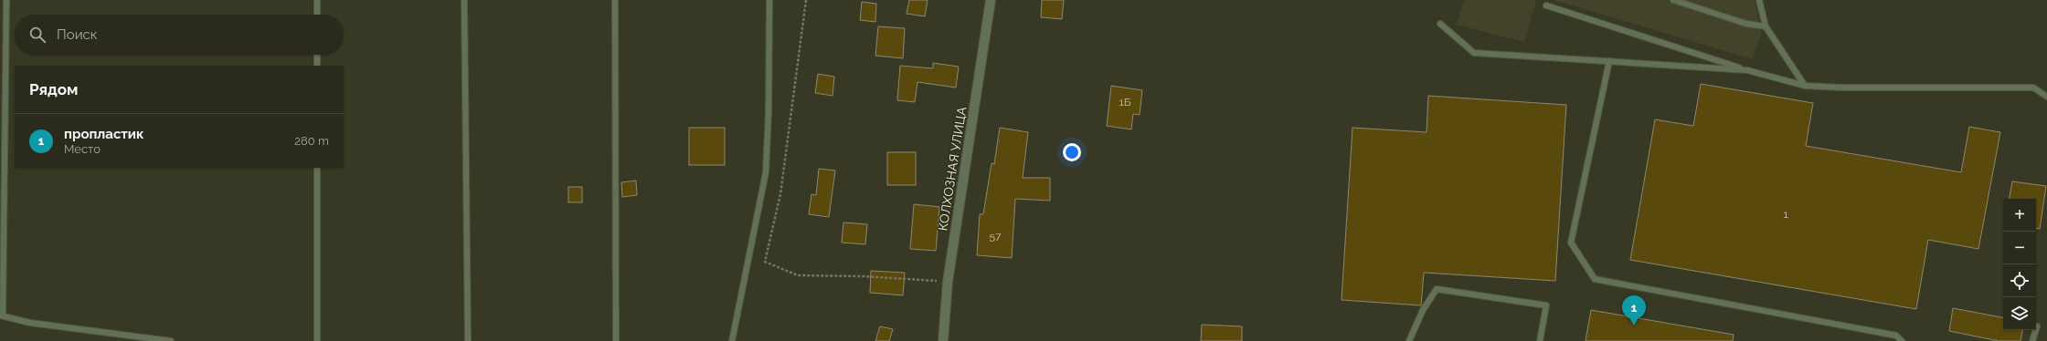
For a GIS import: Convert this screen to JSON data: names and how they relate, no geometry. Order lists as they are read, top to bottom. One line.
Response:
{"streets":{"street":["КОЛХОЗНАЯ УЛИЦА"]},"house_numbers":["1Б","1","57"],"page":{"search":"Поиск","heading":"Рядом","list":[{"mark":"1","name":"пропластик","note":"Место","value":"280 m"}],"map_buttons":["+","−"],"pins":"1"}}
